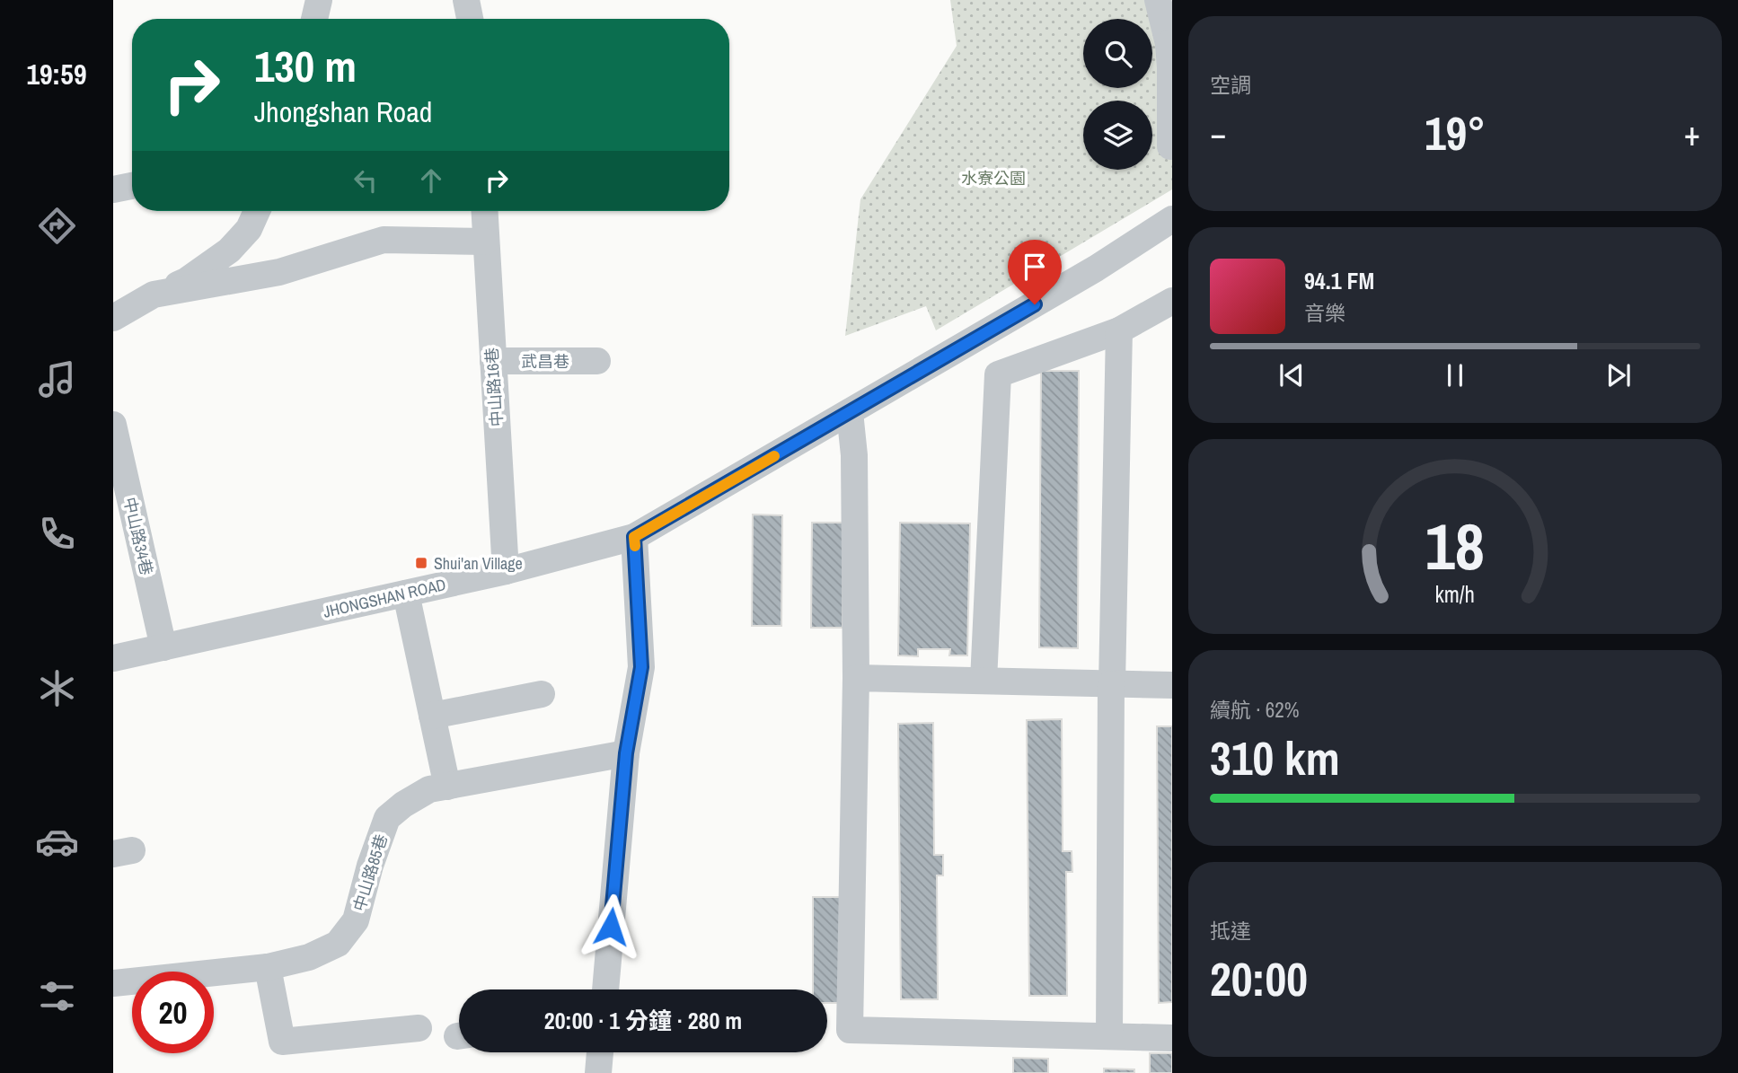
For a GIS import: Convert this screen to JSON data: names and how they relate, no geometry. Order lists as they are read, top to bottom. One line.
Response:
{"streets":{"street":["武昌巷","中山路16巷","中山路34巷","JHONGSHAN ROAD","中山路85巷"]},"crossings":[["武昌巷","中山路16巷"],["中山路16巷","JHONGSHAN ROAD"],["中山路34巷","JHONGSHAN ROAD"]],"parks":["水寮公園"],"places":{"transit":["Shui'an Village"]},"page":{"tabs":"19:59","tile":["空調",["續航 · 62%","310 km"],["抵達","20:00"]],"turn":["130 m","Jhongshan Road"],"heat":["−","19°","+"],"song":["94.1 FM","音樂"],"limit":"20","trip":"20:00 · 1 分鐘 · 280 m","gauge":["18","km/h"]}}
